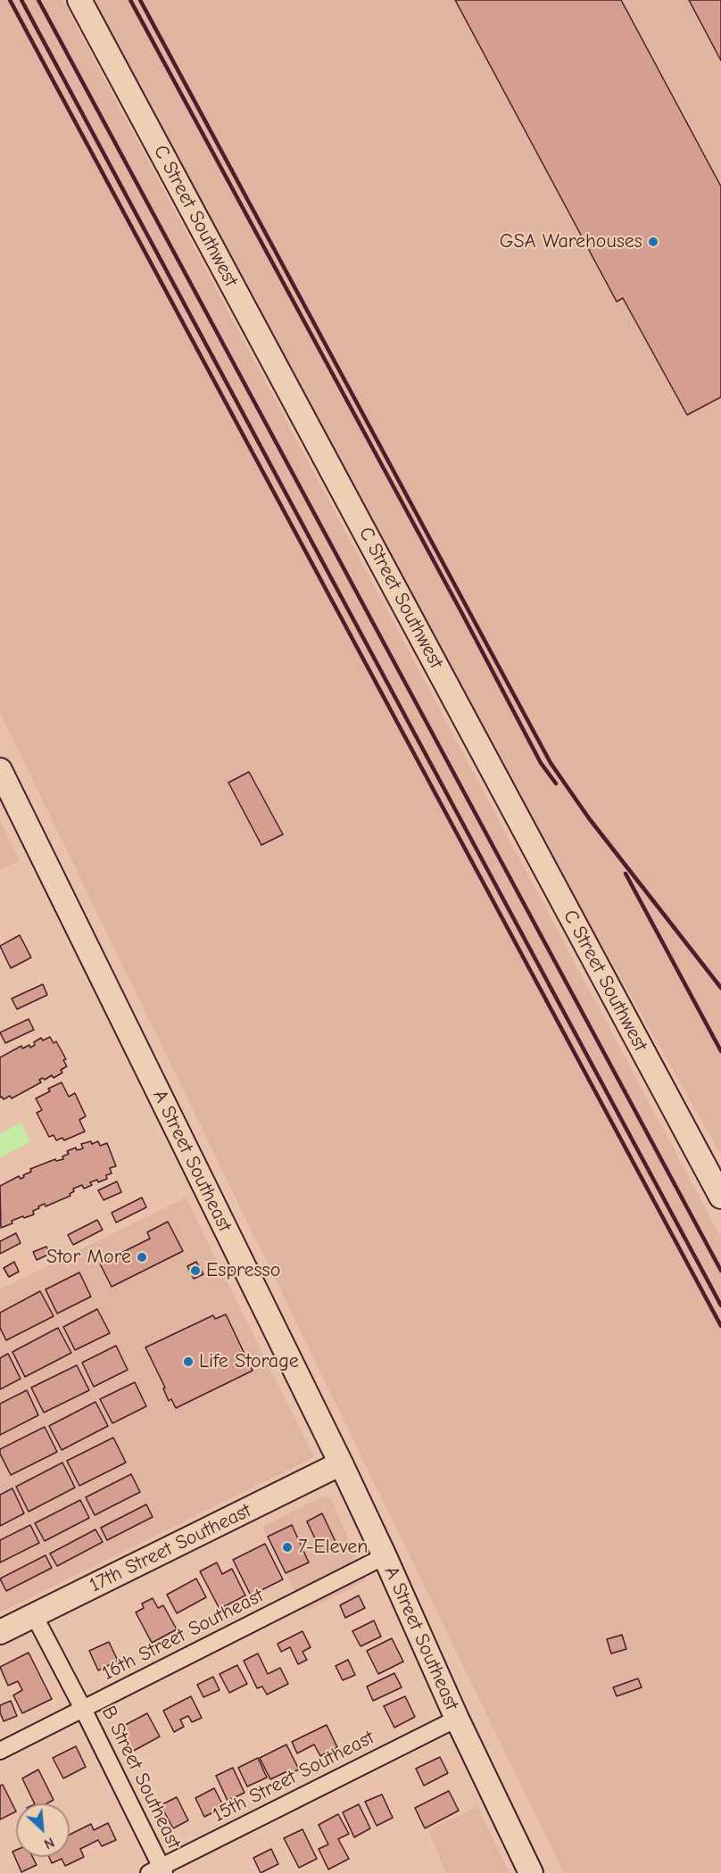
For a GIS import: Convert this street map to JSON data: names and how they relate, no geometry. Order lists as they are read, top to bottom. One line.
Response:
{"streets":{"main road":["C Street Southwest","A Street Southeast","17th Street Southeast"],"street":["16th Street Southeast","15th Street Southeast","B Street Southeast"]},"crossings":[["A Street Southeast","17th Street Southeast"],["A Street Southeast","16th Street Southeast"],["A Street Southeast","15th Street Southeast"],["17th Street Southeast","B Street Southeast"],["16th Street Southeast","B Street Southeast"],["15th Street Southeast","B Street Southeast"]],"places":["GSA Warehouses","Stor More","Espresso","Life Storage","7-Eleven"],"north":"bottom right"}
